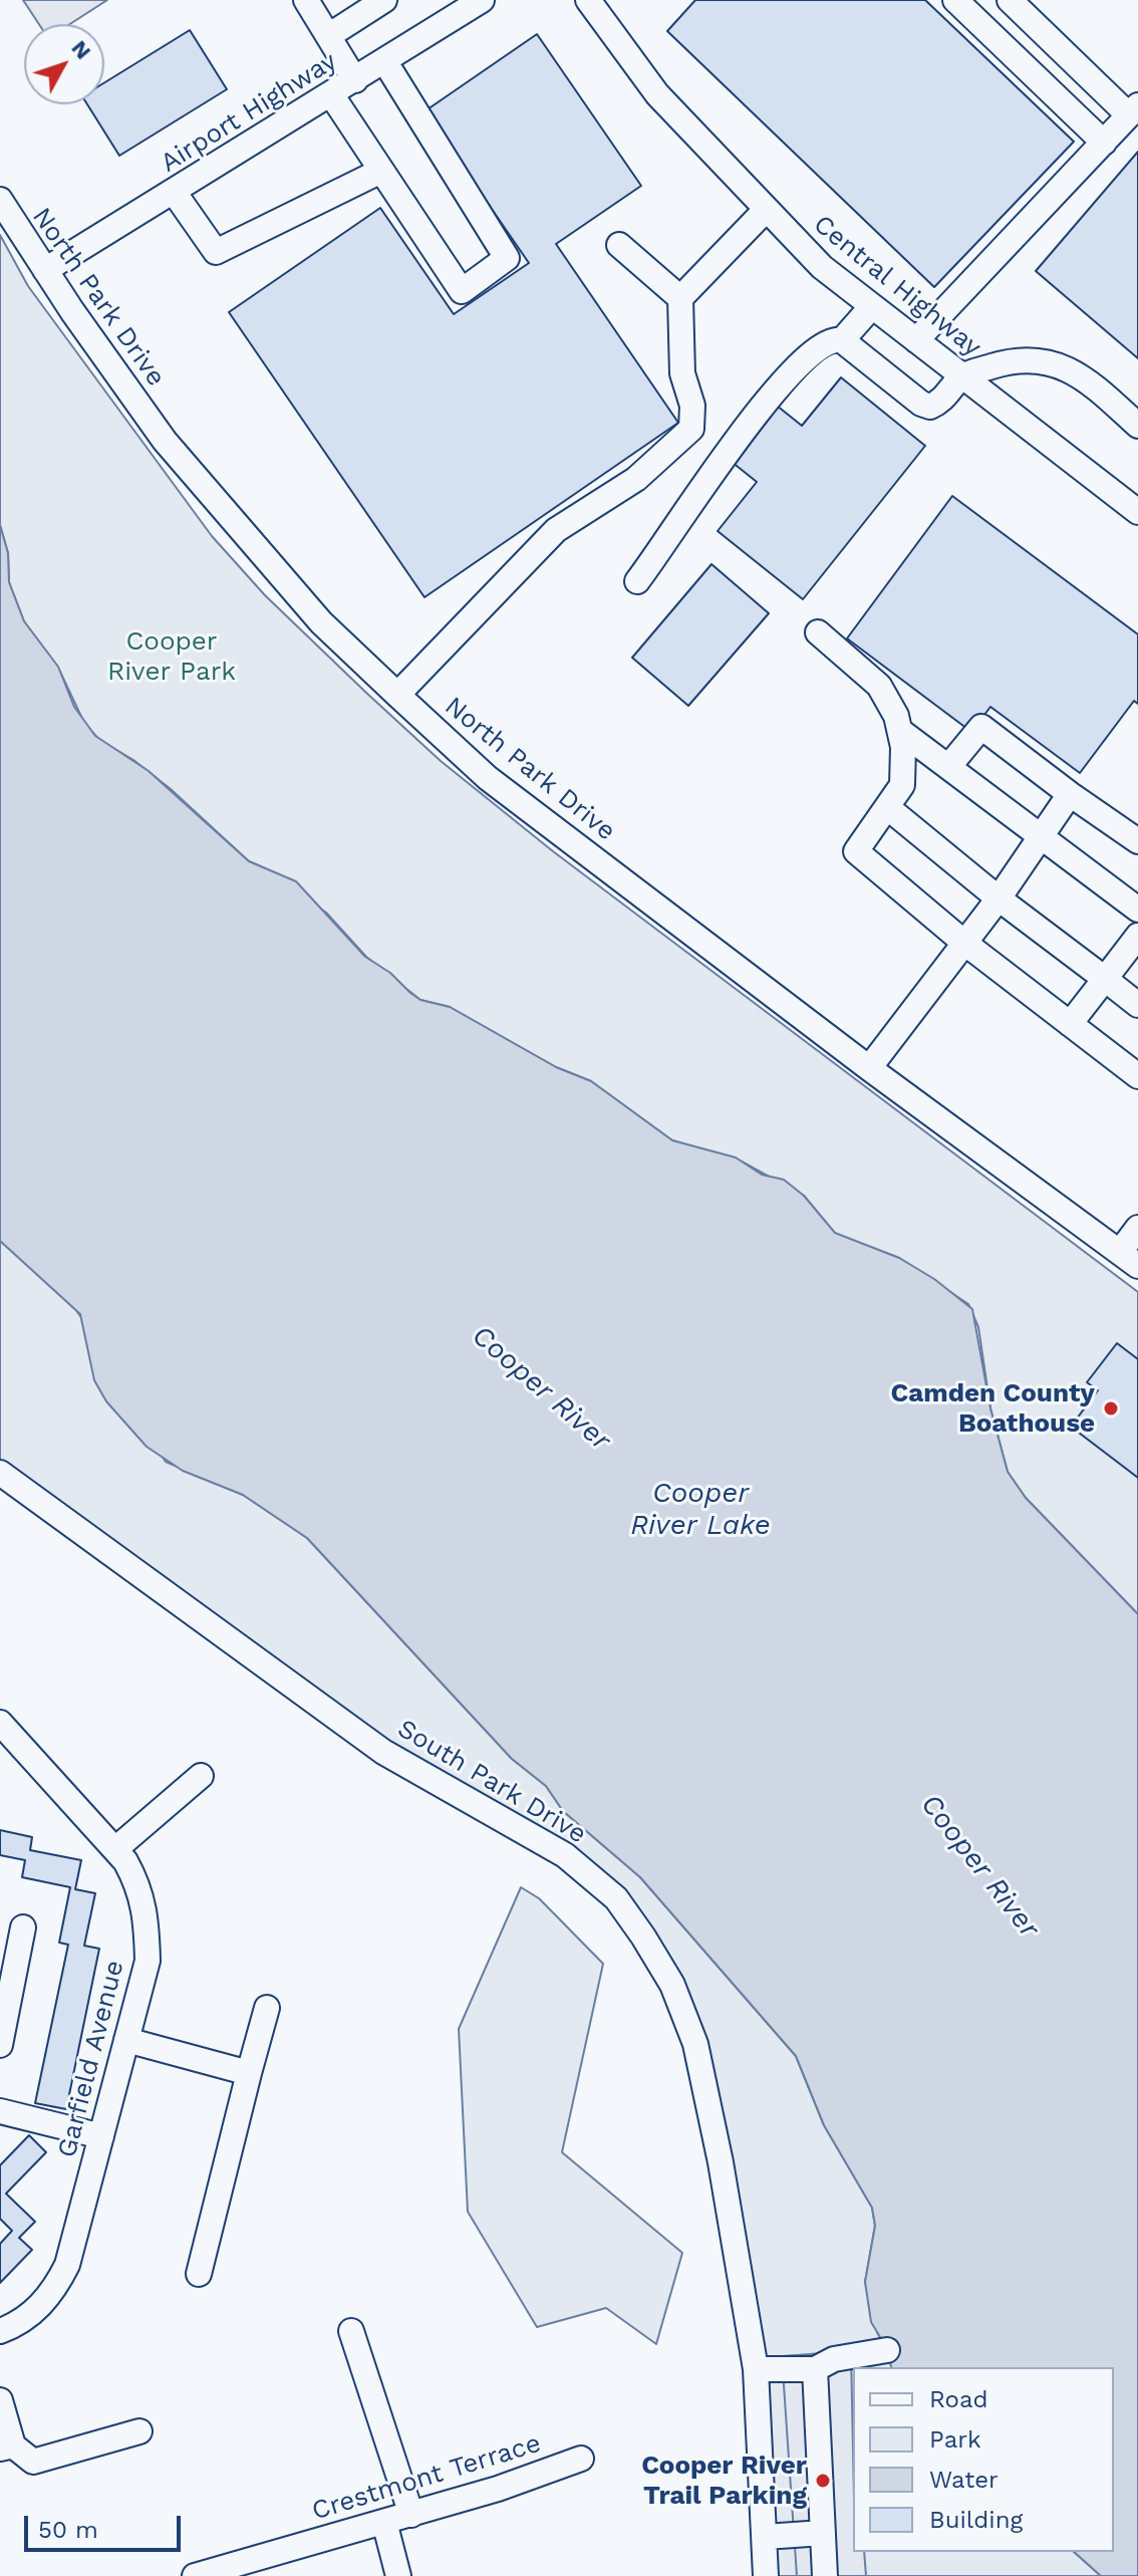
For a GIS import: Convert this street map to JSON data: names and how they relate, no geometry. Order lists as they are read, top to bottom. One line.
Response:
{"streets":{"street":["Airport Highway","Central Highway","North Park Drive","South Park Drive","Garfield Avenue","Crestmont Terrace"]},"crossings":[["Airport Highway","North Park Drive"]],"water":["Cooper River","Cooper River Lake"],"parks":["Cooper River Park"],"places":["Camden County Boathouse","Cooper River Trail Parking"],"legend":["Road","Park","Water","Building"],"scale_bar":"50 m","north":"top right"}
